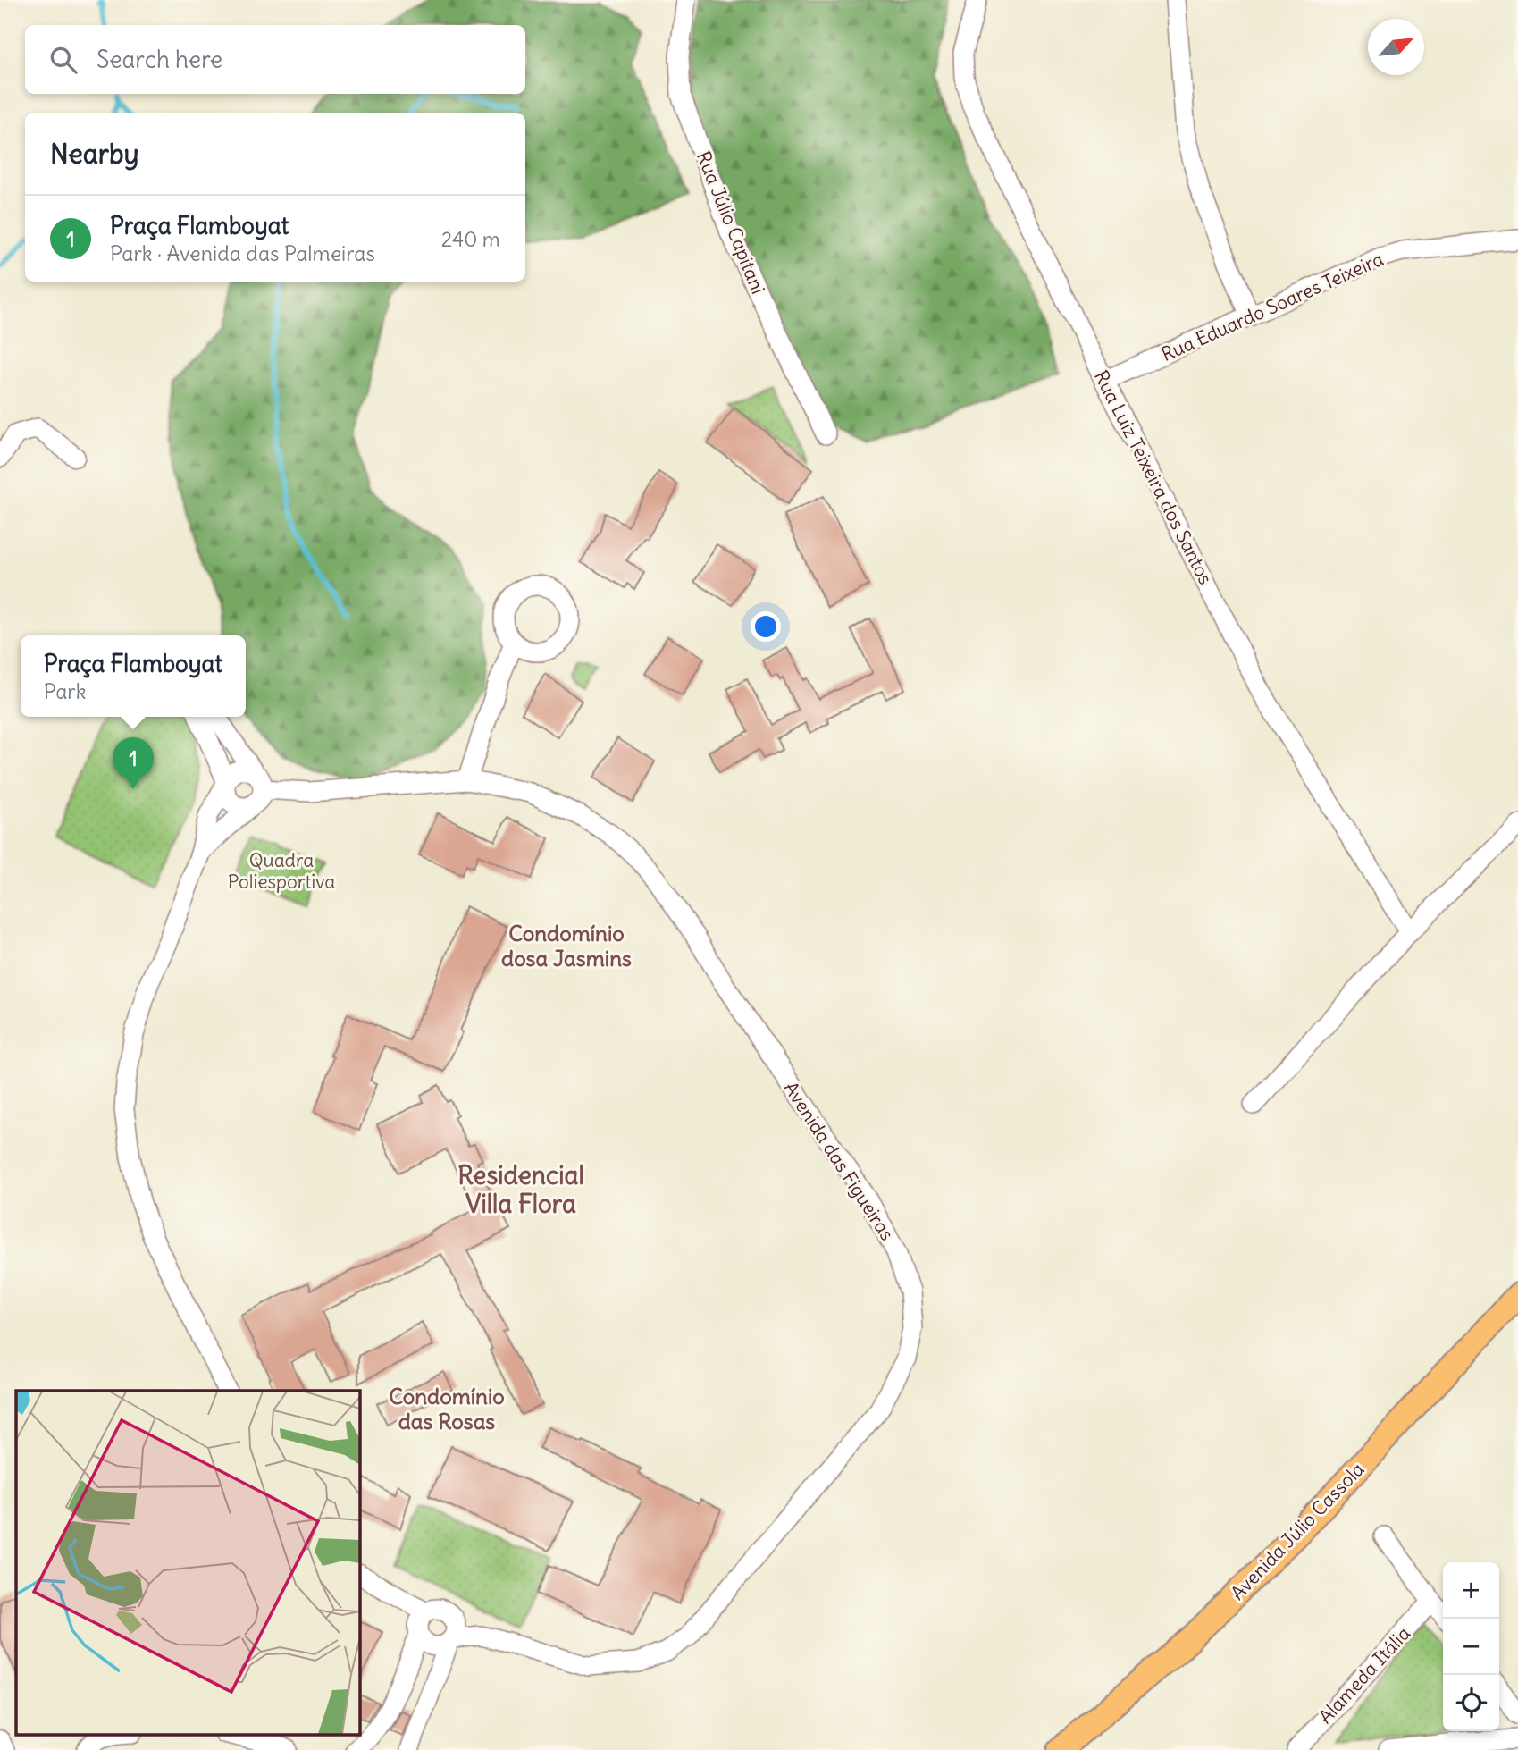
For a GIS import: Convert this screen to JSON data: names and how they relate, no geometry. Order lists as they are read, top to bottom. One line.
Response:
{"streets":{"main road":["Avenida Júlio Cassola"],"street":["Rua Júlio Capitani","Rua Eduardo Soares Teixeira","Rua Luiz Teixeira dos Santos","Avenida das Figueiras","Alameda Itália"]},"crossings":[["Rua Eduardo Soares Teixeira","Rua Luiz Teixeira dos Santos"]],"districts":["Condomínio dosa Jasmins","Residencial Villa Flora","Condomínio das Rosas"],"parks":["Quadra Poliesportiva"],"north":"top right","page":{"search":"Search here","heading":"Nearby","list":[{"mark":"1","name":"Praça Flamboyat","note":"Park · Avenida das Palmeiras","value":"240 m"}],"popup":["Praça Flamboyat","Park"],"pins":"1","map_buttons":["+","−"]}}
